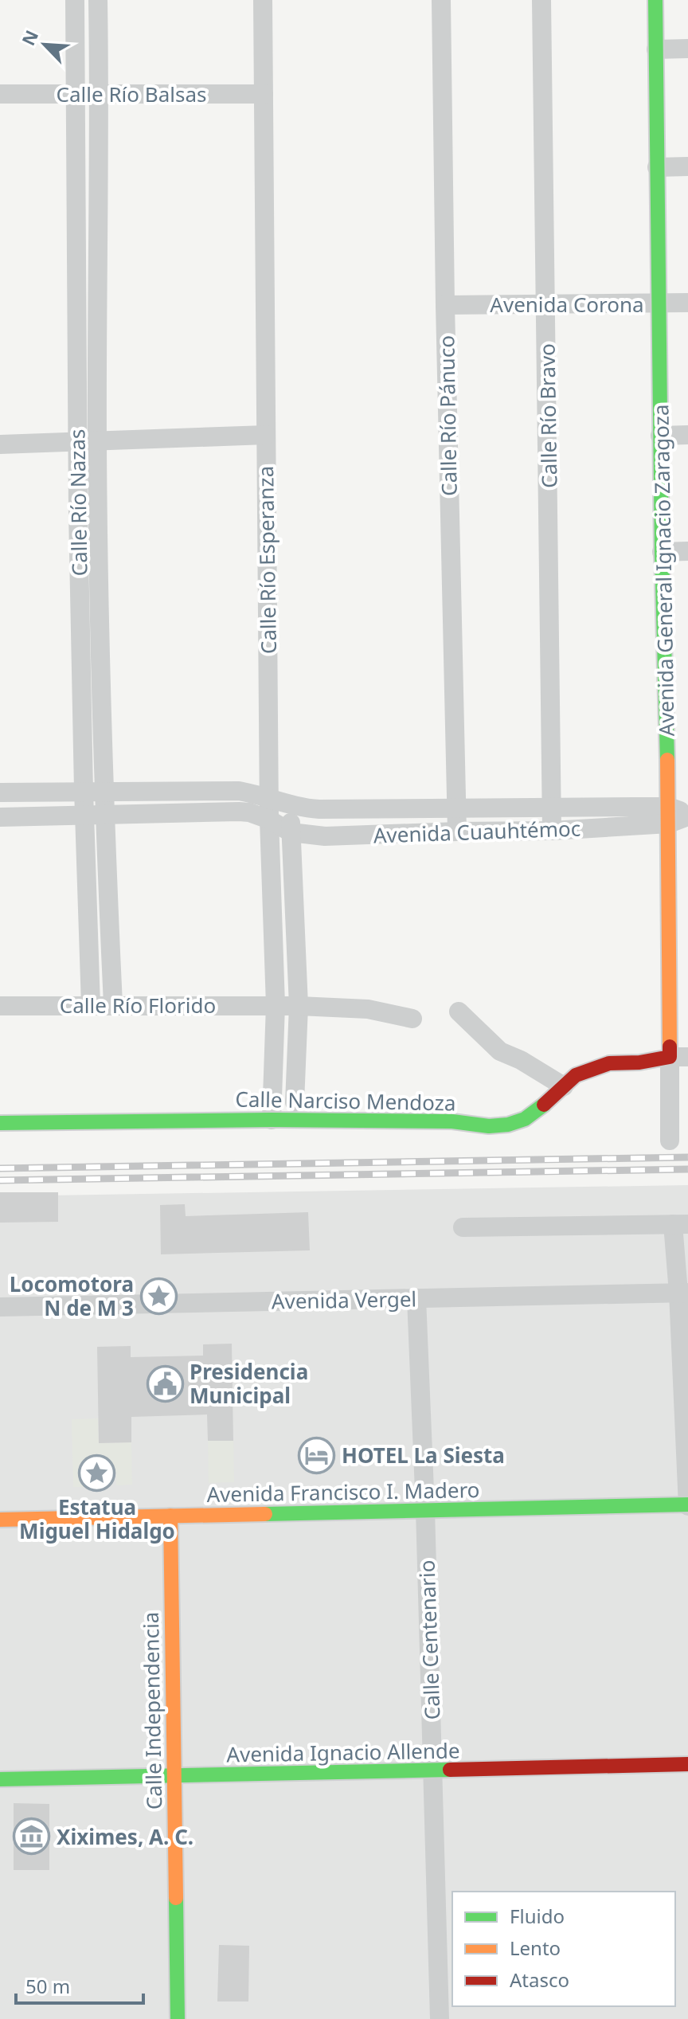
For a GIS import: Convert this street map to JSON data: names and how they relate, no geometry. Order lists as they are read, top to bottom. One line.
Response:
{"streets":{"main road":["Avenida General Ignacio Zaragoza","Calle Narciso Mendoza","Avenida Francisco I. Madero","Calle Independencia","Avenida Ignacio Allende"],"street":["Calle Río Balsas","Avenida Corona","Calle Río Pánuco","Calle Río Bravo","Calle Río Nazas","Calle Río Esperanza","Avenida Cuauhtémoc","Calle Río Florido","Avenida Vergel","Calle Centenario"]},"crossings":[["Calle Río Balsas","Calle Río Nazas"],["Calle Río Balsas","Calle Río Esperanza"],["Avenida Corona","Calle Río Pánuco"],["Avenida Corona","Calle Río Bravo"],["Avenida Corona","Avenida General Ignacio Zaragoza"],["Calle Río Pánuco","Avenida Cuauhtémoc"],["Calle Río Bravo","Avenida Cuauhtémoc"],["Calle Río Nazas","Avenida Cuauhtémoc"],["Calle Río Nazas","Calle Río Florido"],["Calle Río Esperanza","Avenida Cuauhtémoc"],["Calle Río Esperanza","Calle Río Florido"],["Calle Río Esperanza","Calle Narciso Mendoza"],["Avenida General Ignacio Zaragoza","Avenida Cuauhtémoc"],["Avenida General Ignacio Zaragoza","Calle Narciso Mendoza"],["Avenida Vergel","Calle Centenario"],["Avenida Francisco I. Madero","Calle Centenario"],["Avenida Francisco I. Madero","Calle Independencia"],["Calle Centenario","Avenida Ignacio Allende"],["Calle Independencia","Avenida Ignacio Allende"]],"places":{"place":["Locomotora N de M 3","Estatua Miguel Hidalgo"],"public building":["Presidencia Municipal"],"hotel":["HOTEL La Siesta"],"museum":["Xiximes, A. C."]},"legend":["Fluido","Lento","Atasco"],"scale_bar":"50 m","north":"top left"}
